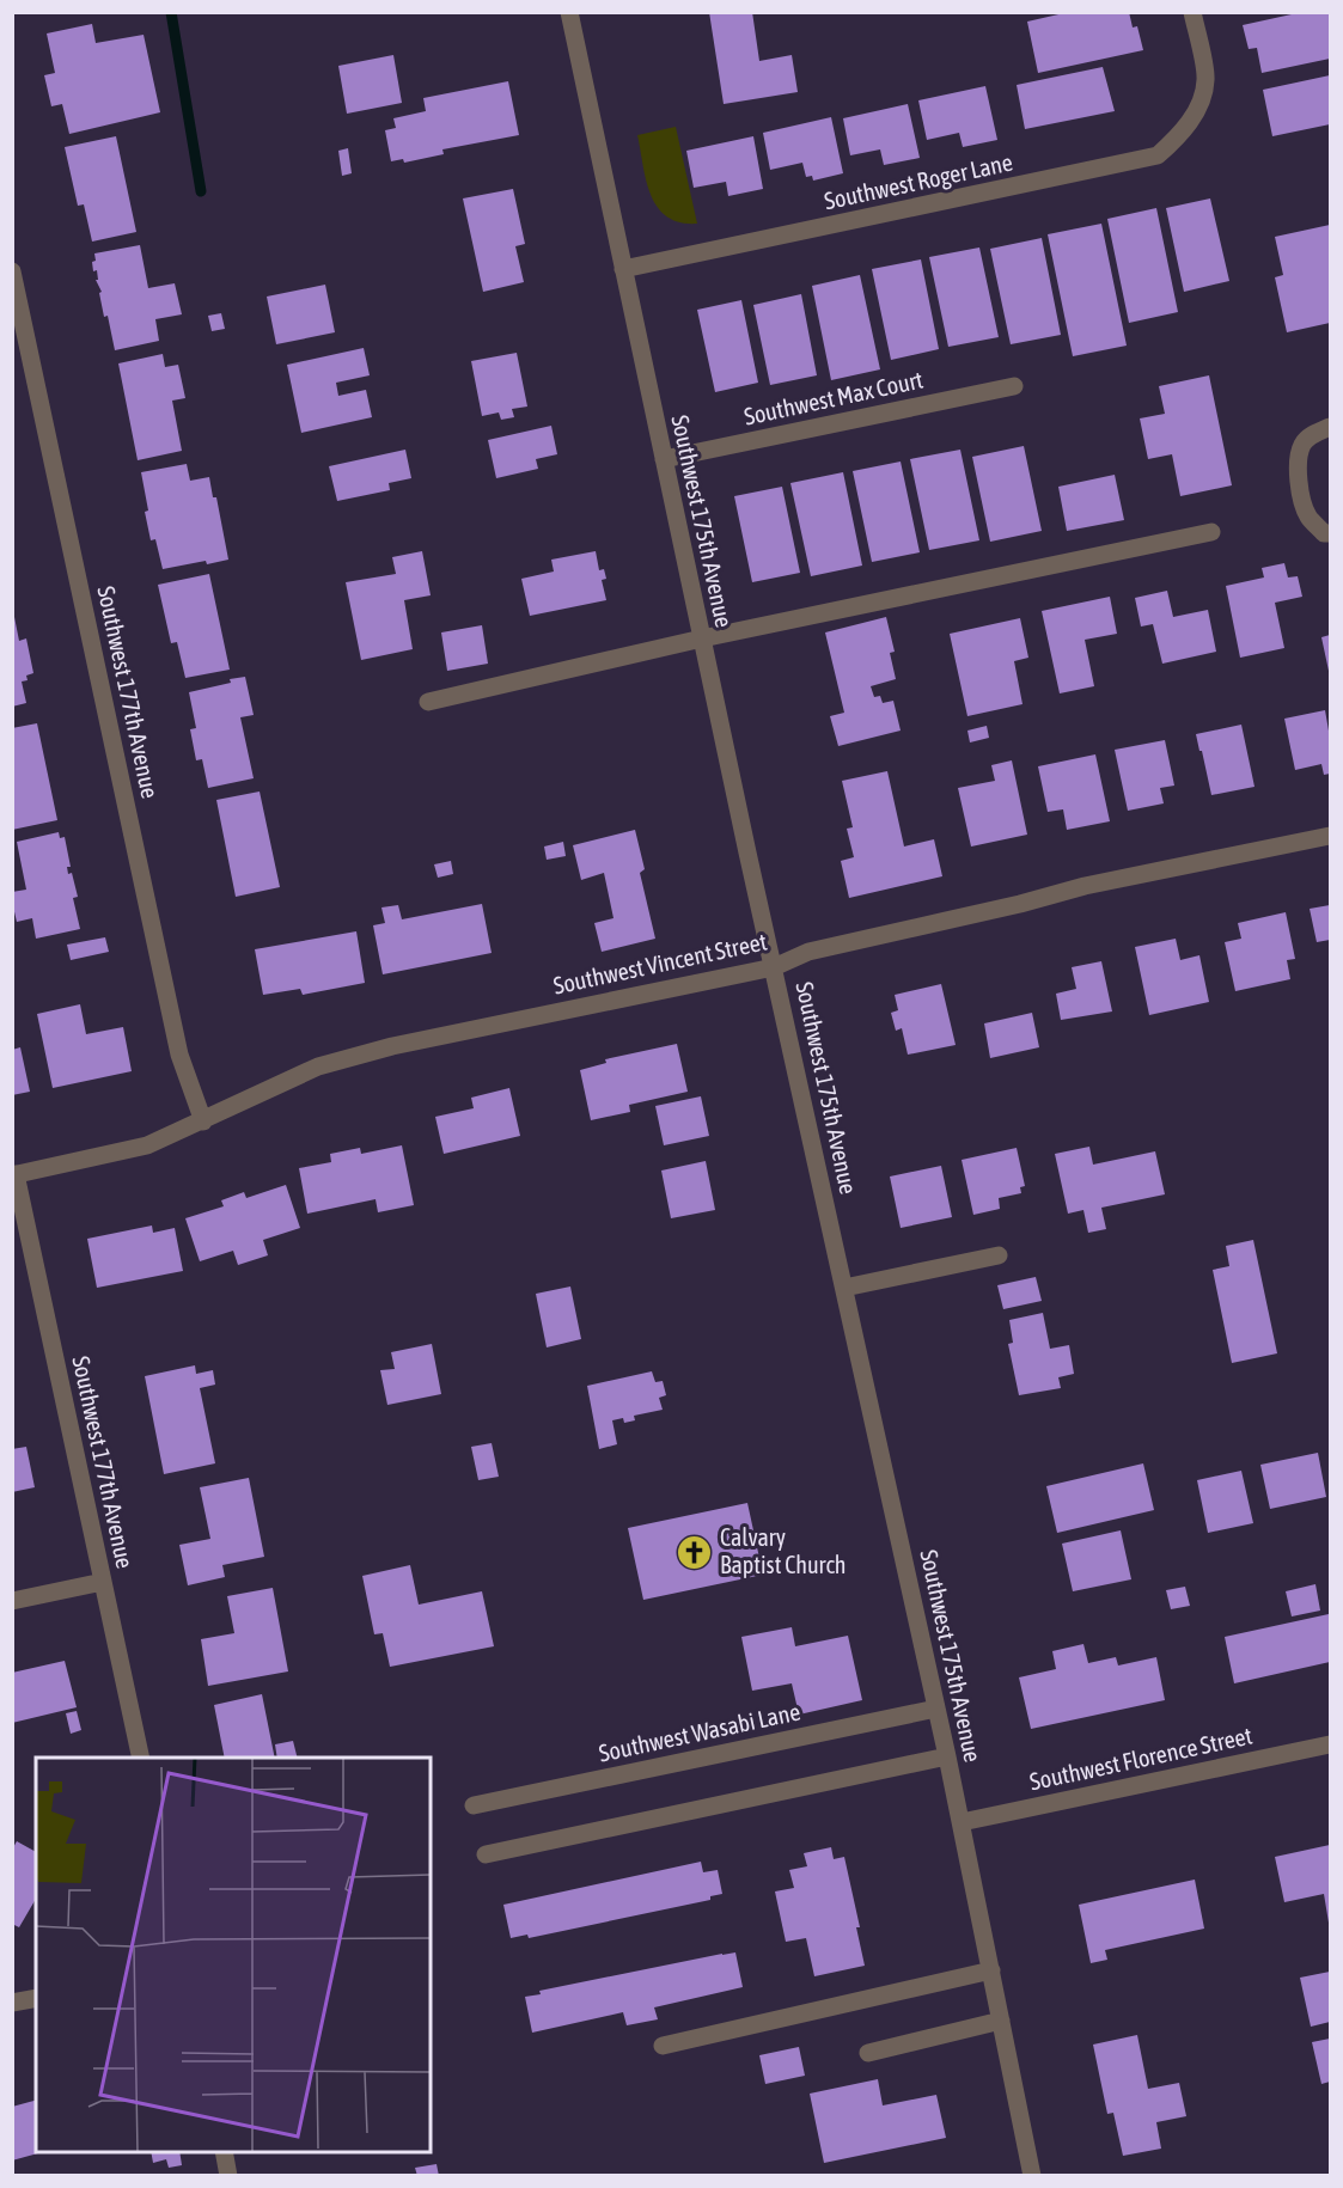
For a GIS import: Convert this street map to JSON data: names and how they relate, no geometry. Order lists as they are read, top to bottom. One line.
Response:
{"streets":{"street":["Southwest Roger Lane","Southwest Max Court","Southwest 175th Avenue","Southwest 177th Avenue","Southwest Vincent Street","Southwest Wasabi Lane","Southwest Florence Street"]},"crossings":[["Southwest Roger Lane","Southwest 175th Avenue"],["Southwest Max Court","Southwest 175th Avenue"],["Southwest 175th Avenue","Southwest Vincent Street"],["Southwest 175th Avenue","Southwest Wasabi Lane"],["Southwest 175th Avenue","Southwest Florence Street"],["Southwest 177th Avenue","Southwest Vincent Street"]],"places":{"church":["Calvary Baptist Church"]}}
